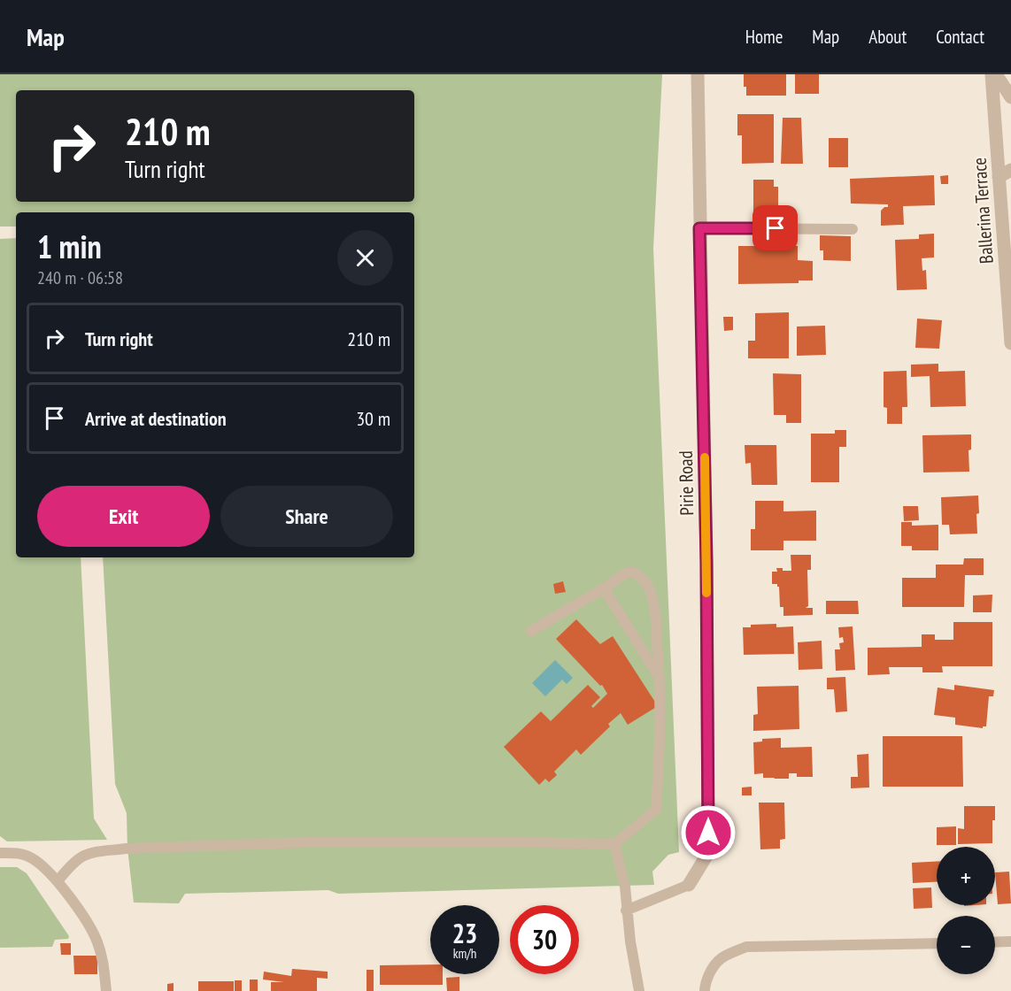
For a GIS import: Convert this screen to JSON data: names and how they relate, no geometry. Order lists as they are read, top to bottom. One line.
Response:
{"streets":{"street":["Ballerina Terrace","Pirie Road"]},"page":{"header":"Map","nav":["Home","Map","About","Contact"],"turn":["210 m","Turn right"],"heading":["1 min","240 m · 06:58"],"list":[{"name":"Turn right","value":"210 m"},{"name":"Arrive at destination","value":"30 m"}],"buttons":["Exit","Share"],"map_buttons":["+","−"],"speed":"23 km/h","limit":"30"}}
